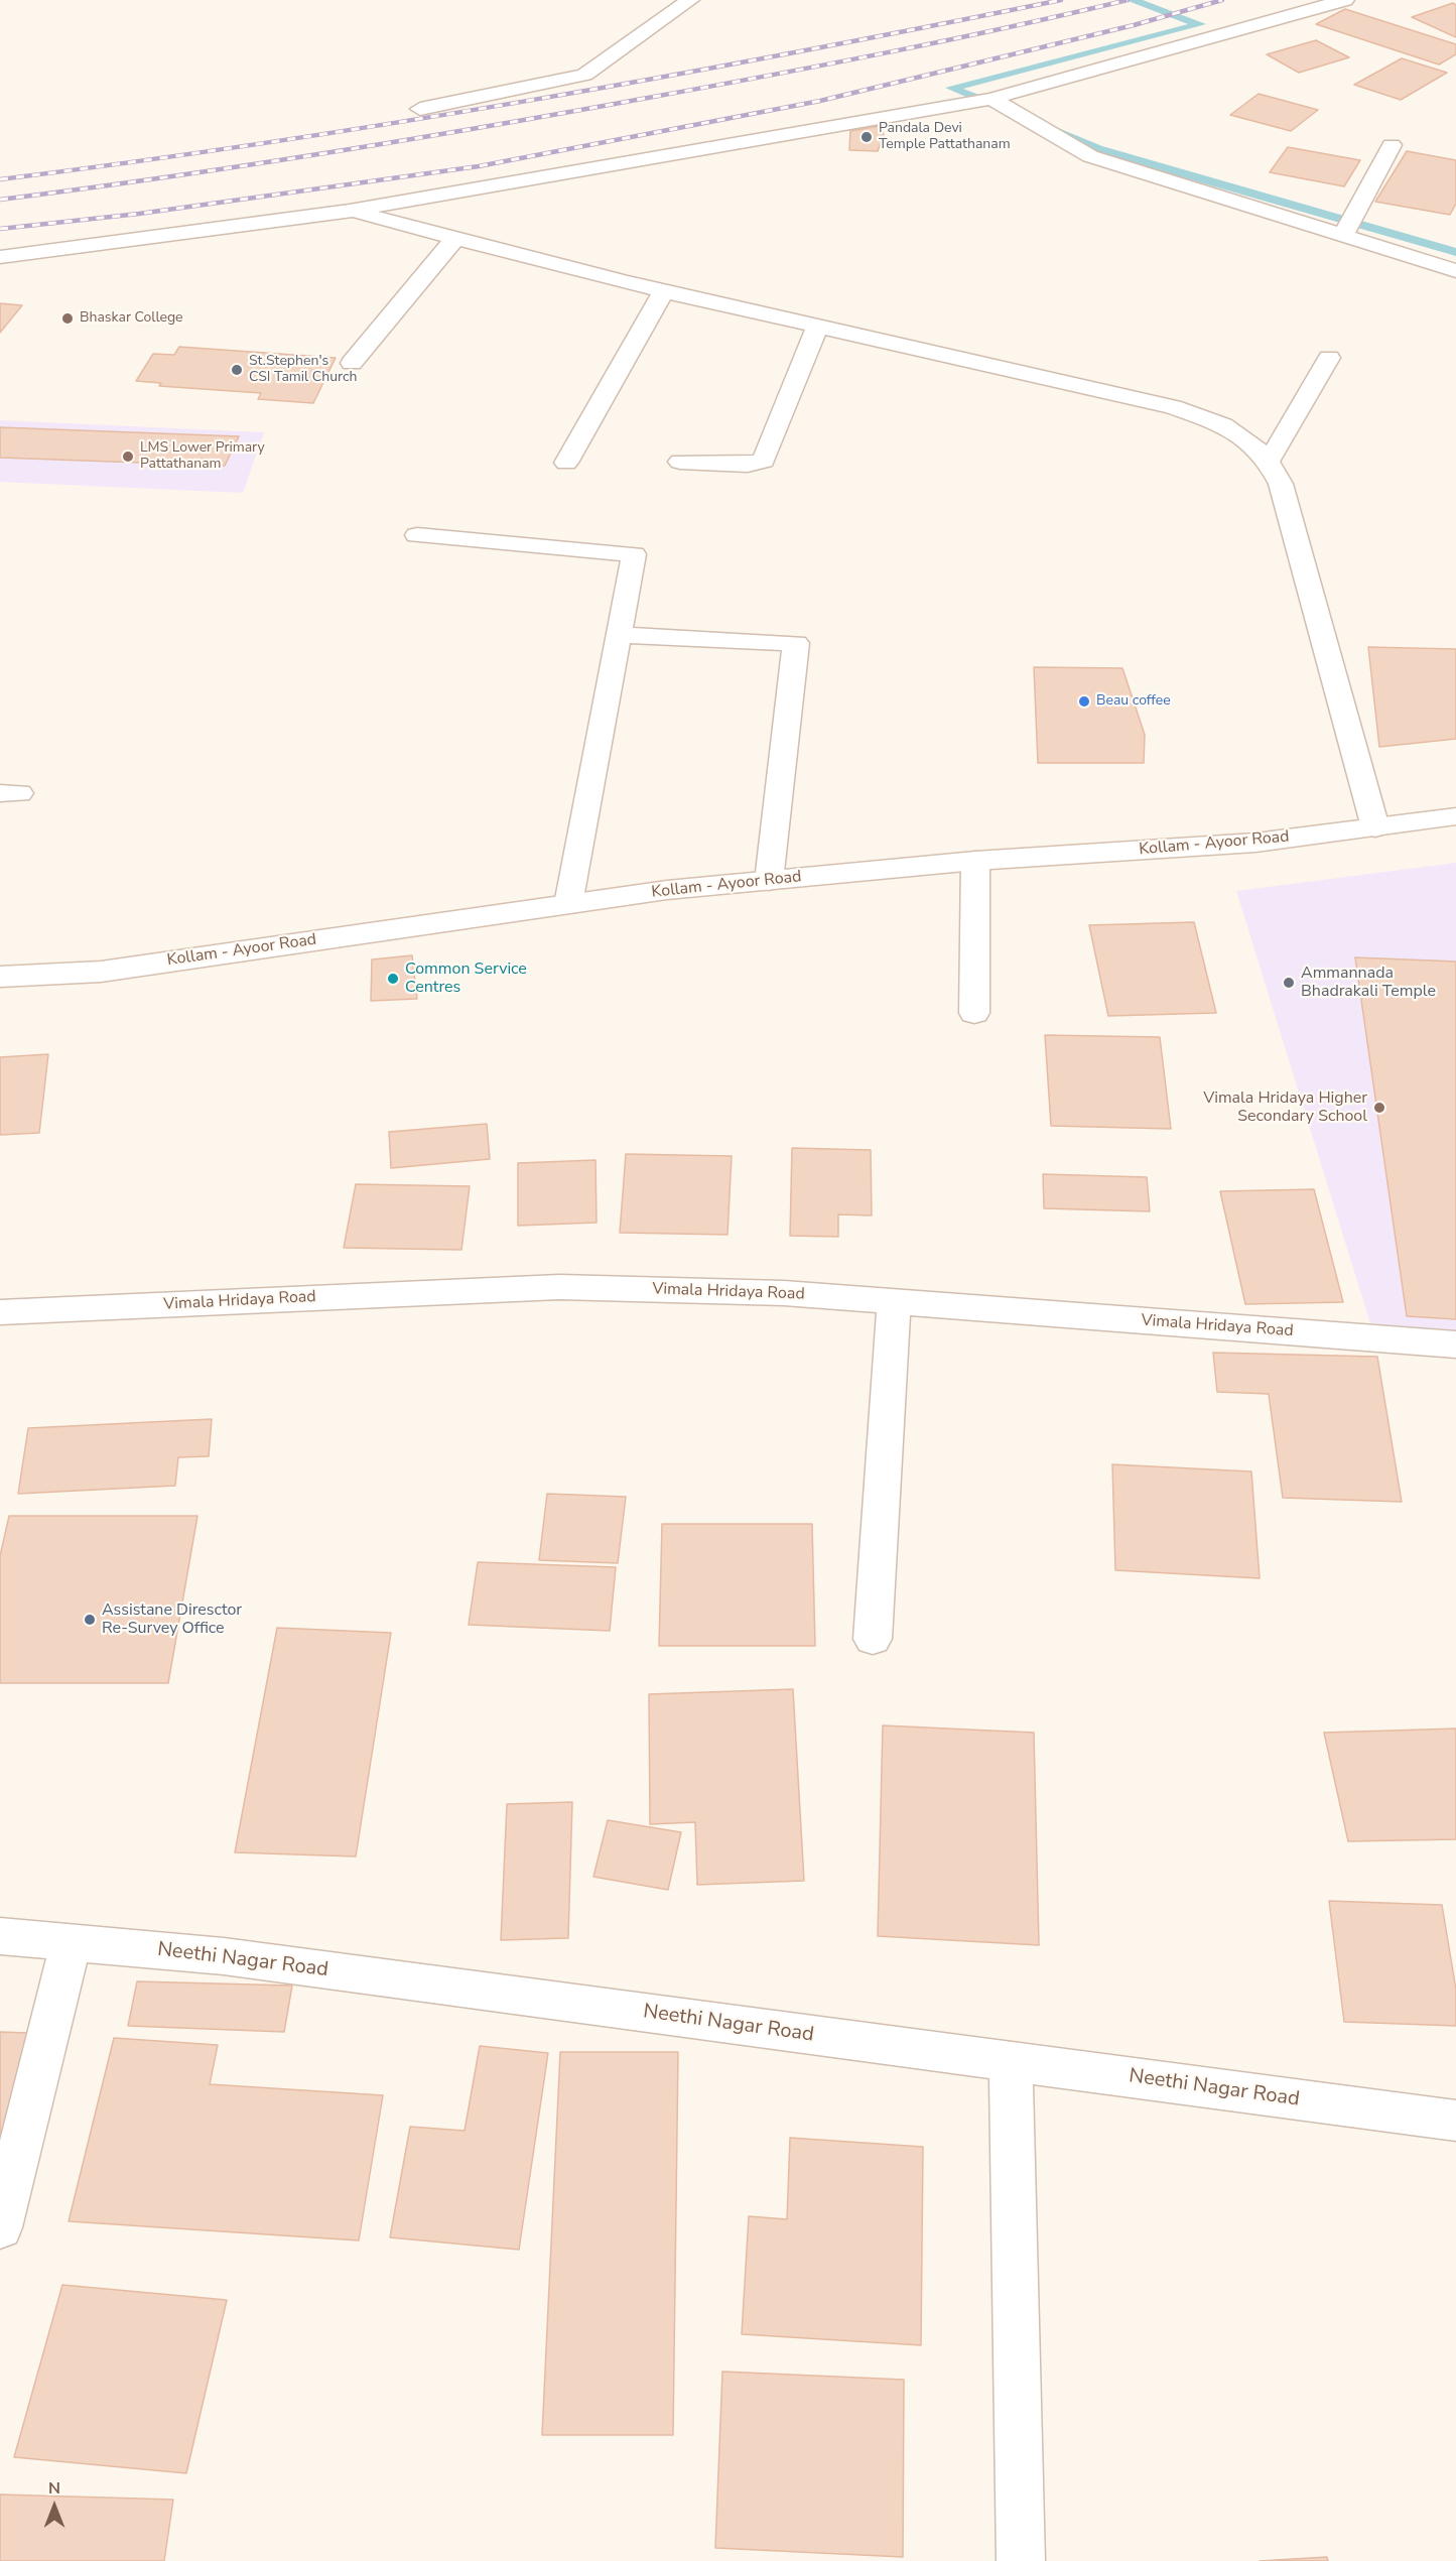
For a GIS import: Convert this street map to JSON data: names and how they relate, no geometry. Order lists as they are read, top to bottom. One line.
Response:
{"streets":{"street":["Kollam - Ayoor Road","Vimala Hridaya Road","Neethi Nagar Road"]},"places":["Pandala Devi Temple Pattathanam","Bhaskar College","St.Stephen's CSI Tamil Church","LMS Lower Primary Pattathanam","Beau coffee","Common Service Centres","Ammannada Bhadrakali Temple","Vimala Hridaya Higher Secondary School","Assistane Diresctor Re-Survey Office"],"north":"top"}
